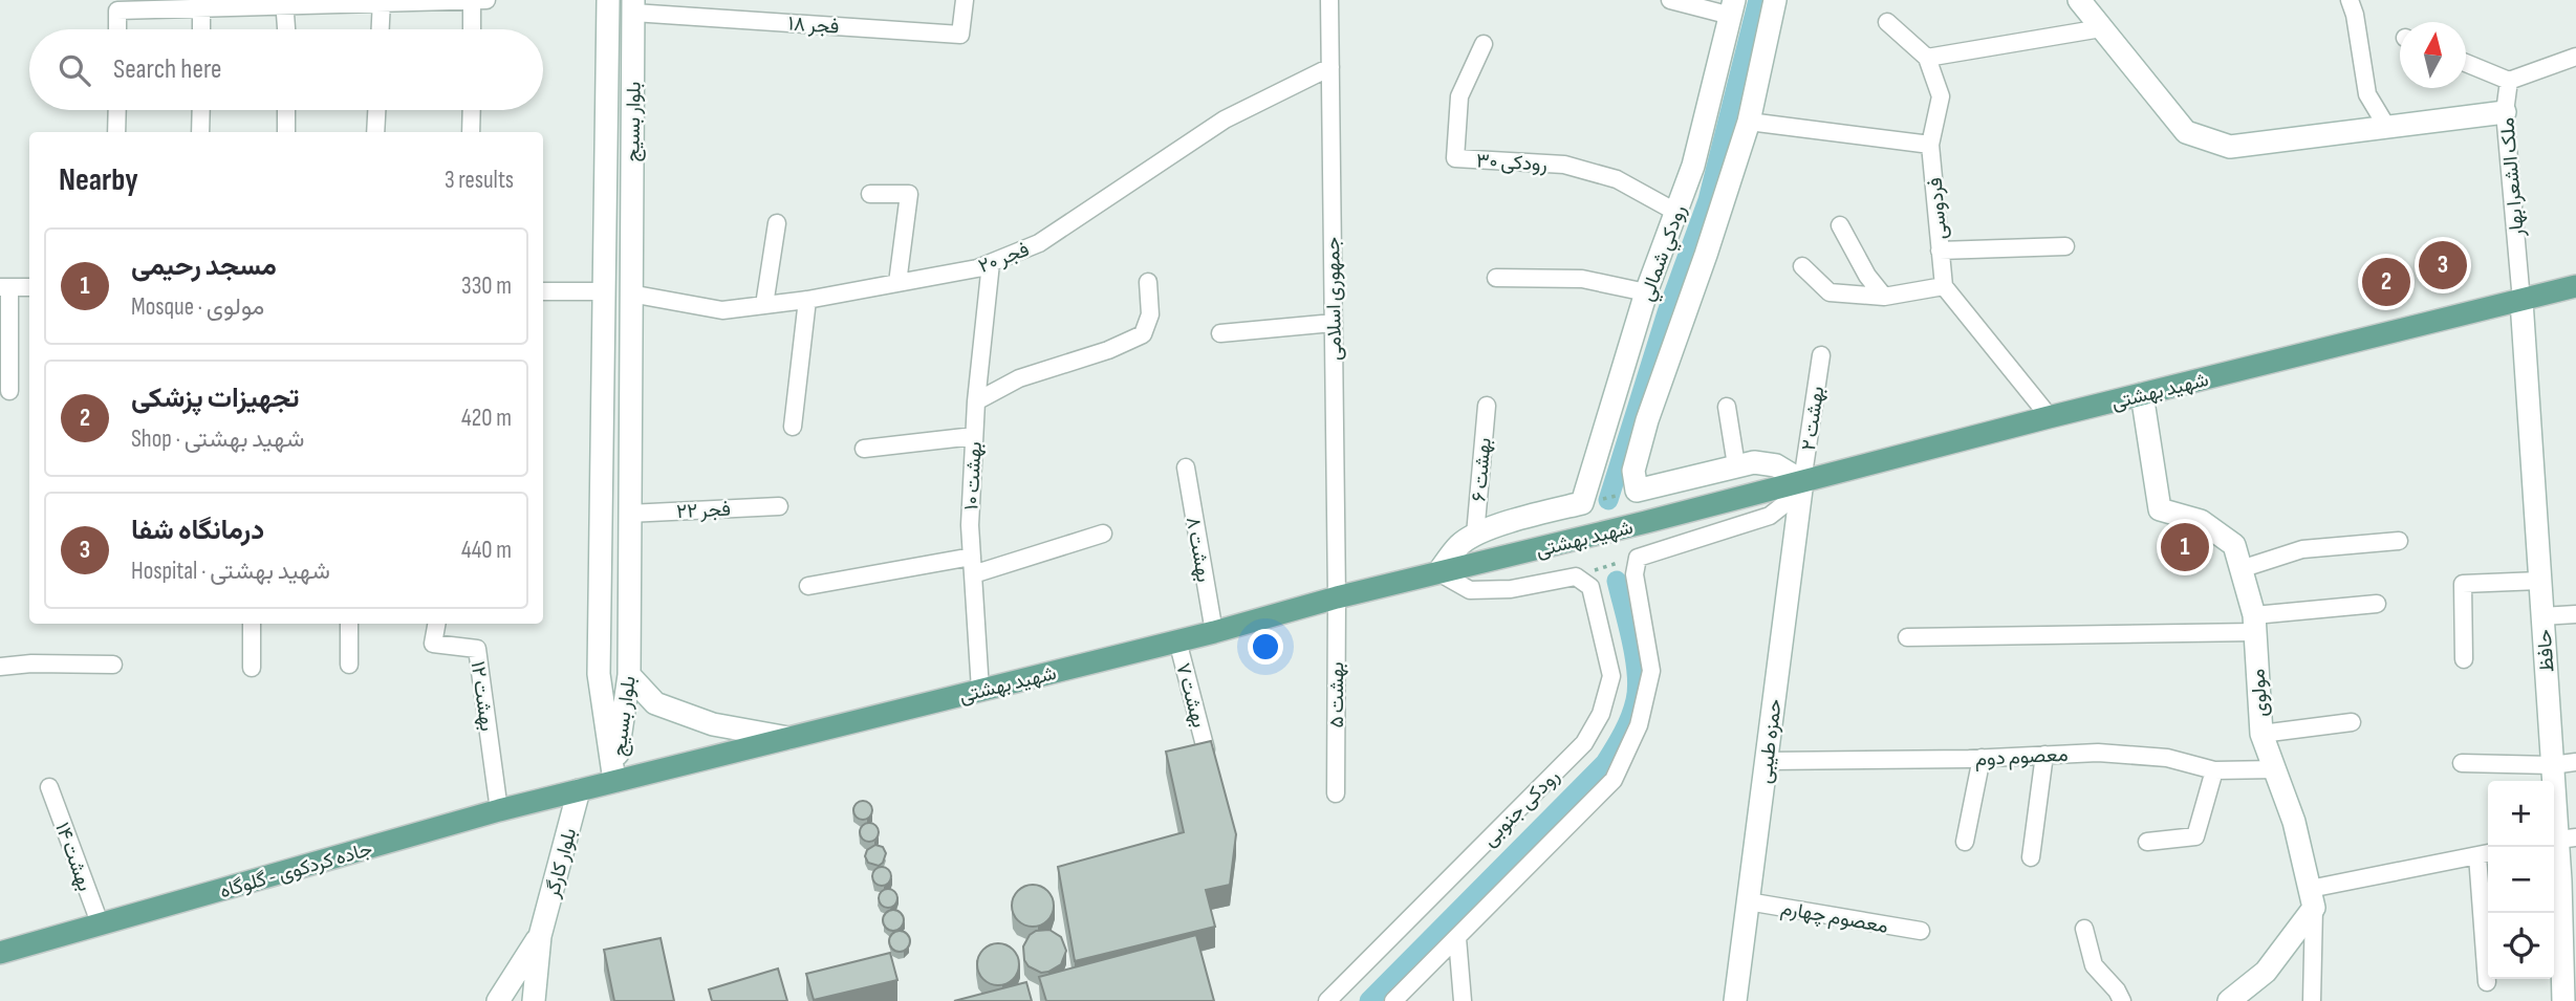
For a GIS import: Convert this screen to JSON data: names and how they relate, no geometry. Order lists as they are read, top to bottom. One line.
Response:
{"streets":{"main road":["شهید بهشتی","جاده کردکوی - گلوگاه"],"street":["فجر ۱۸","بلوار بسیج","رودکی ۳۰","ملک الشعرا بهار","فردوسی","رودکي شمالي","فجر ۲۰","جمهوری اسلامی","بهشت ۲","بهشت ۶","بهشت ۱۰","فجر ۲۲","بهشت ۸","حافظ","مولوی","بهشت ۷","بهشت ۵","بهشت ۱۲","حمزه طیبی","معصوم دوم","رودکی جنوبی","بهشت ۱۴","بلوار کارگر","معصوم چهارم"]},"crossings":[["فجر ۱۸","بلوار بسیج"],["بلوار بسیج","فجر ۲۰"],["بلوار بسیج","شهید بهشتی"],["بلوار بسیج","فجر ۲۲"],["رودکی ۳۰","رودکي شمالي"],["ملک الشعرا بهار","شهید بهشتی"],["ملک الشعرا بهار","حافظ"],["فجر ۲۰","جمهوری اسلامی"],["فجر ۲۰","بهشت ۱۰"],["جمهوری اسلامی","شهید بهشتی"],["جمهوری اسلامی","بهشت ۵"],["شهید بهشتی","بهشت ۲"],["شهید بهشتی","بهشت ۱۰"],["شهید بهشتی","بهشت ۸"],["شهید بهشتی","حافظ"],["شهید بهشتی","مولوی"],["شهید بهشتی","بهشت ۷"],["شهید بهشتی","بهشت ۵"],["شهید بهشتی","حمزه طیبی"],["شهید بهشتی","بلوار کارگر"],["شهید بهشتی","جاده کردکوی - گلوگاه"],["بهشت ۲","حمزه طیبی"],["مولوی","معصوم دوم"],["بهشت ۱۲","جاده کردکوی - گلوگاه"],["حمزه طیبی","معصوم دوم"],["حمزه طیبی","معصوم چهارم"],["بهشت ۱۴","جاده کردکوی - گلوگاه"],["بلوار کارگر","جاده کردکوی - گلوگاه"]],"north":"top","page":{"search":"Search here","heading":["Nearby","3 results"],"list":[{"mark":"1","name":"مسجد رحیمی","note":"Mosque · مولوی","value":"330 m"},{"mark":"2","name":"تجهیزات پزشکی","note":"Shop · شهید بهشتی","value":"420 m"},{"mark":"3","name":"درمانگاه شفا","note":"Hospital · شهید بهشتی","value":"440 m"}],"pins":["3","2","1"],"map_buttons":["+","−"]}}
